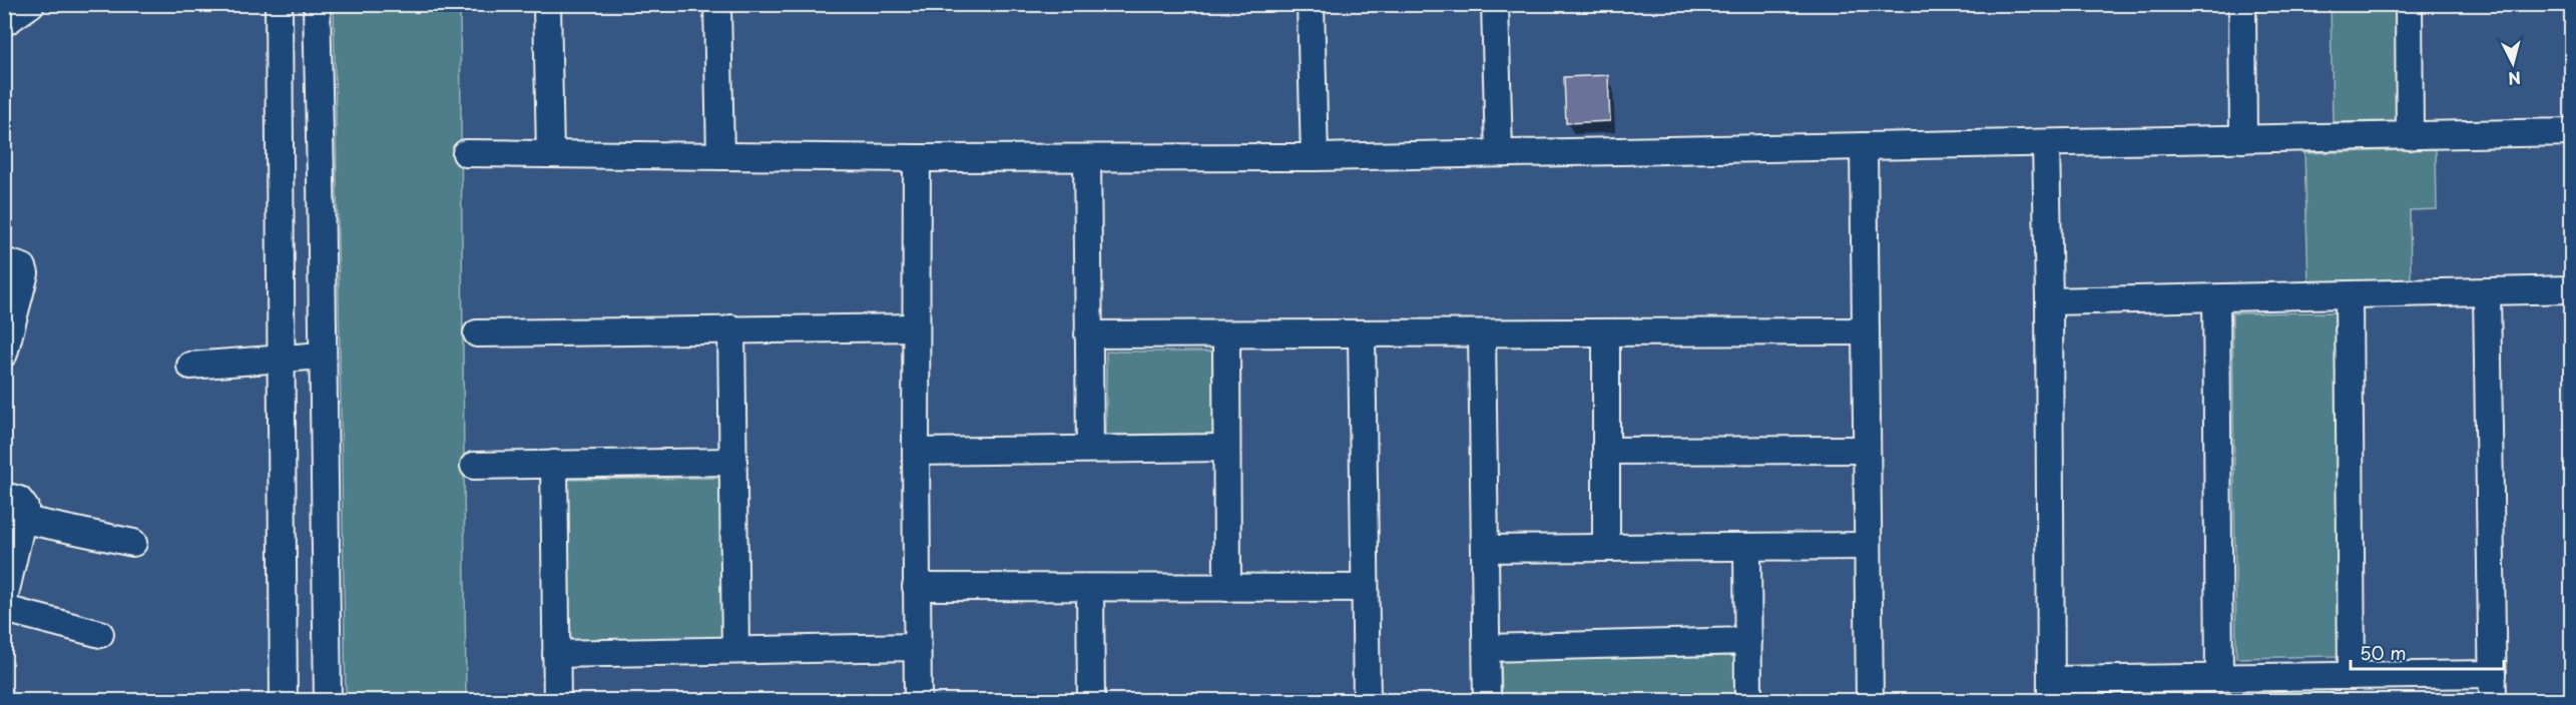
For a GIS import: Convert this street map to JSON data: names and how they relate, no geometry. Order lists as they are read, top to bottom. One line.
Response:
{"scale_bar":"50 m","north":"bottom"}
